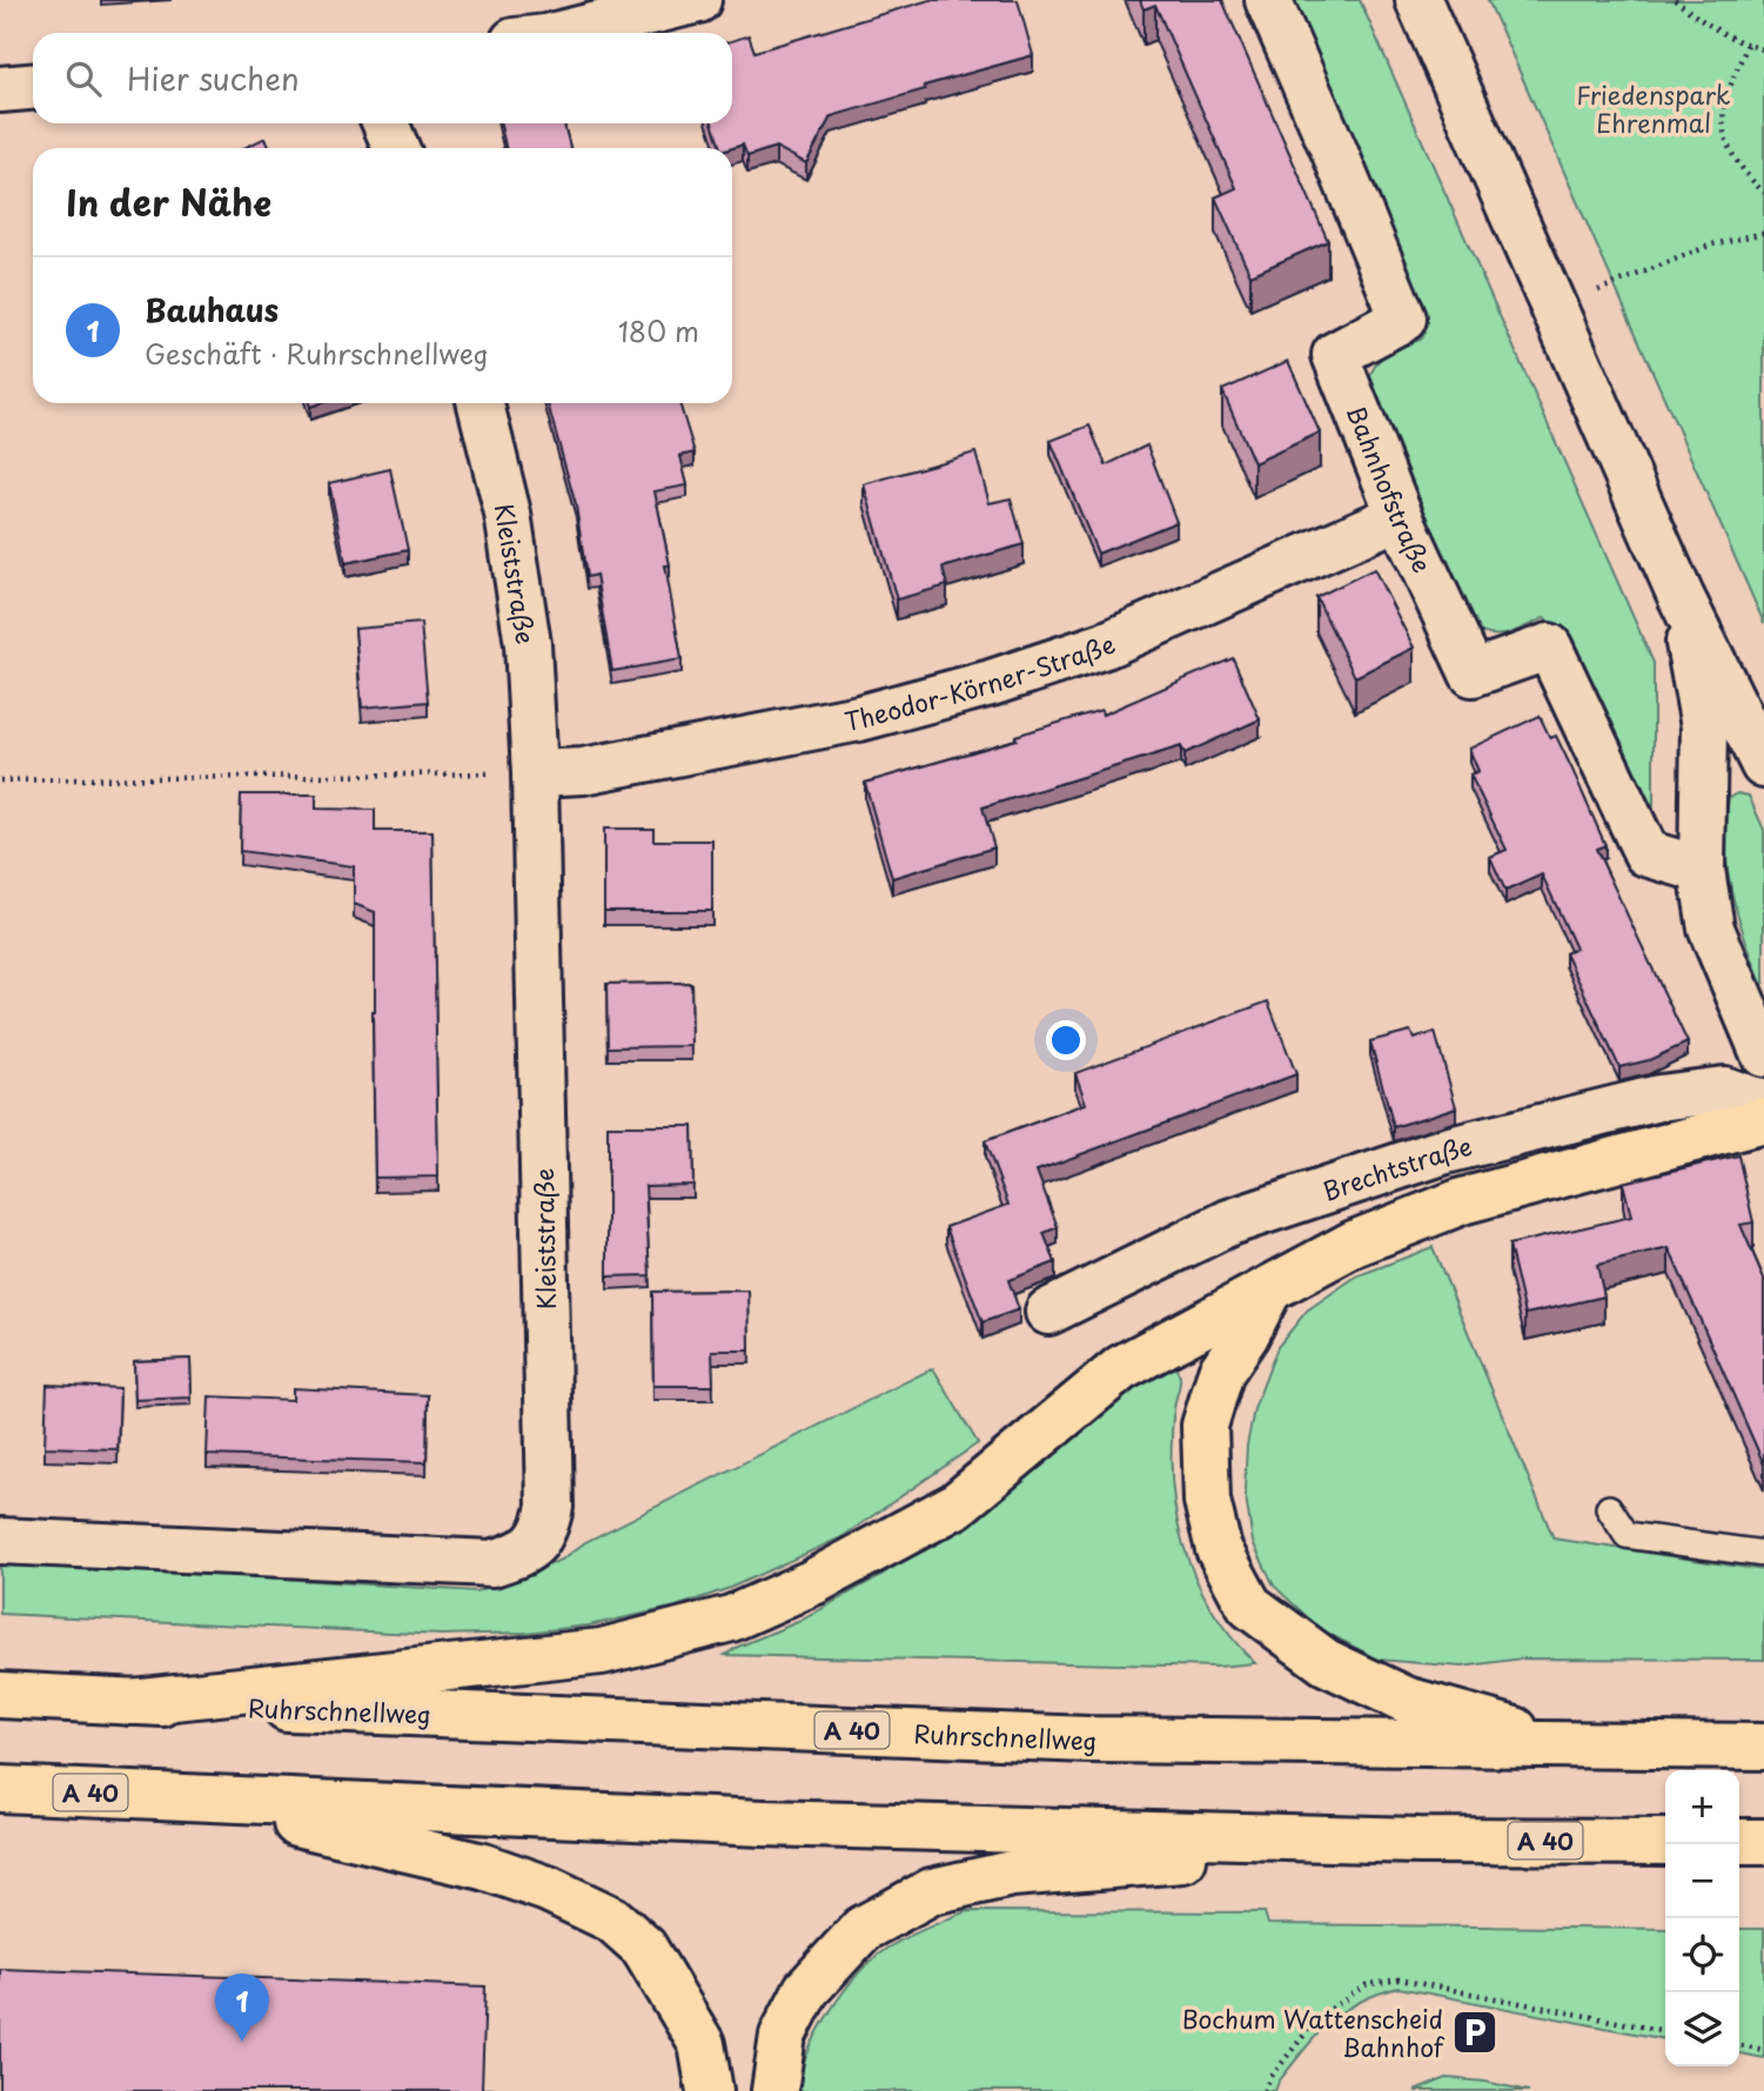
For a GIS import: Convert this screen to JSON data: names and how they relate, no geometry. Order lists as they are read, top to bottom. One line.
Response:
{"streets":{"highway":["Ruhrschnellweg","A 40"],"street":["Bahnhofstraße","Kleiststraße","Theodor-Körner-Straße","Brechtstraße"]},"crossings":[["Bahnhofstraße","Theodor-Körner-Straße"],["Kleiststraße","Theodor-Körner-Straße"]],"parks":["Friedenspark Ehrenmal"],"places":{"parking":["Bochum Wattenscheid Bahnhof"]},"page":{"search":"Hier suchen","heading":"In der Nähe","list":[{"mark":"1","name":"Bauhaus","note":"Geschäft · Ruhrschnellweg","value":"180 m"}],"map_buttons":["+","−"],"pins":"1"}}
